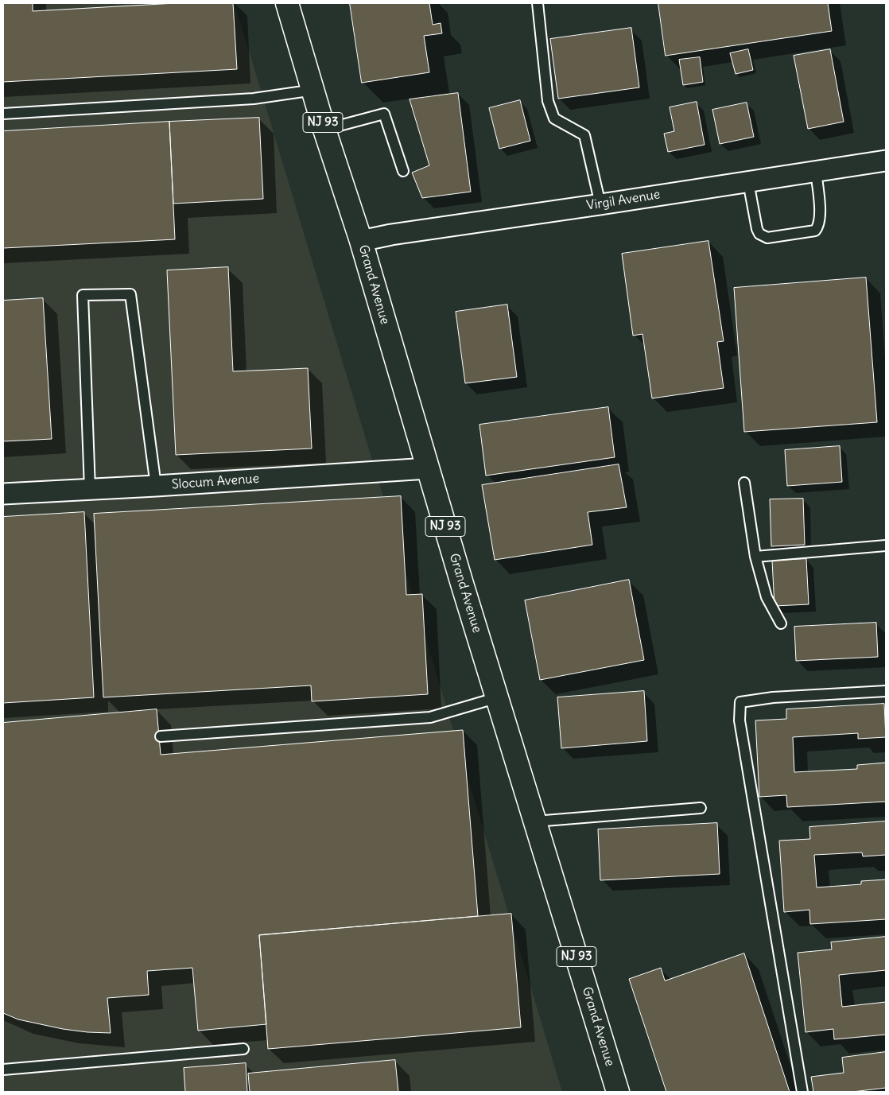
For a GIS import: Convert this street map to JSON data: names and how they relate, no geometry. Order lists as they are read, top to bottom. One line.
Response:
{"streets":{"main road":["NJ 93","Grand Avenue"],"street":["Virgil Avenue","Slocum Avenue"]},"crossings":[["Virgil Avenue","Grand Avenue"],["Grand Avenue","Slocum Avenue"]]}
